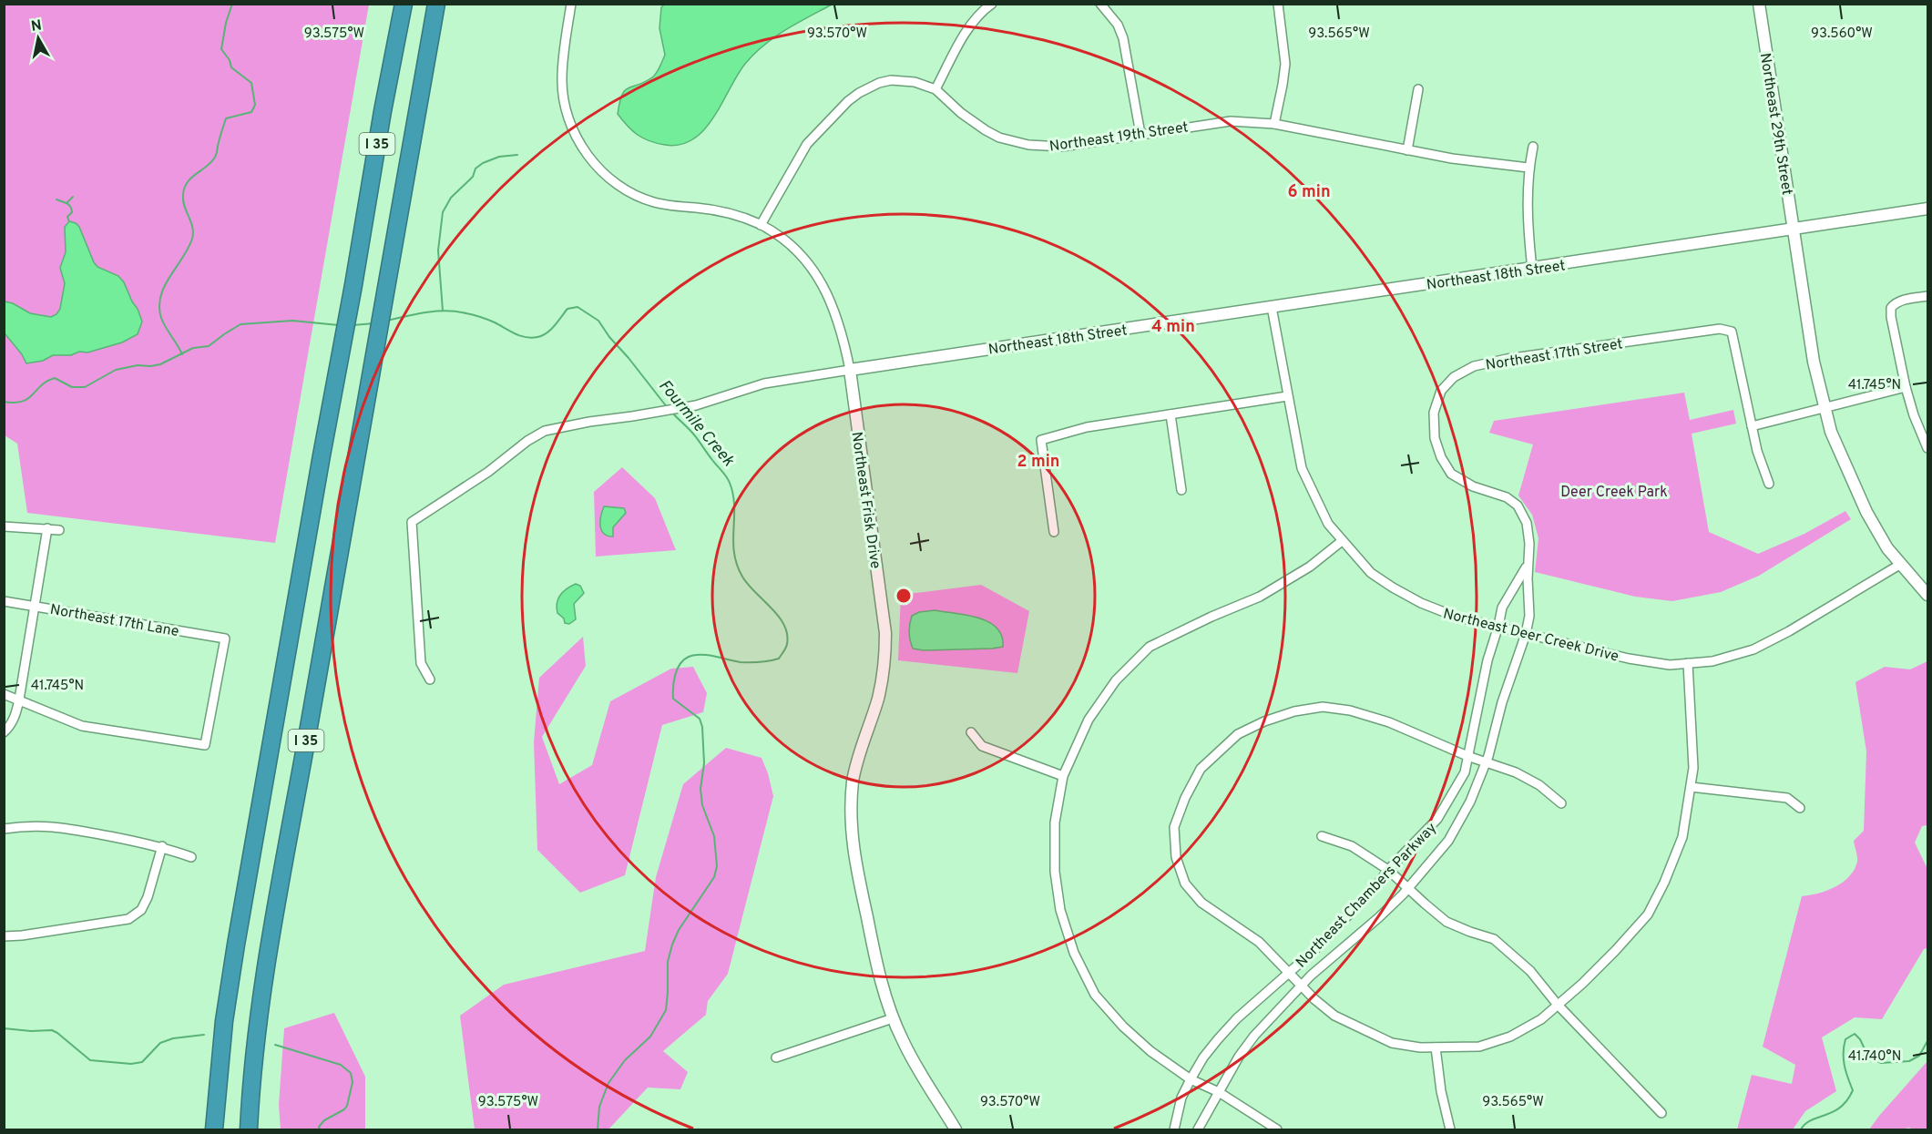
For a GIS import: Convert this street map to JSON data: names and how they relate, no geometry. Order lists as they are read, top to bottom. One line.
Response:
{"streets":{"highway":["I 35"],"street":["Northeast 29th Street","Northeast 19th Street","Northeast 18th Street","Northeast 17th Street","Northeast Frisk Drive","Northeast 17th Lane","Northeast Deer Creek Drive","Northeast Chambers Parkway"]},"crossings":[["Northeast 29th Street","Northeast 18th Street"],["Northeast 29th Street","Northeast Deer Creek Drive"],["Northeast 19th Street","Northeast Frisk Drive"],["Northeast 18th Street","Northeast Frisk Drive"],["Northeast 18th Street","Northeast Deer Creek Drive"],["Northeast 17th Street","Northeast Deer Creek Drive"],["Northeast 17th Street","Northeast Chambers Parkway"],["Northeast Deer Creek Drive","Northeast Chambers Parkway"]],"water":["Fourmile Creek"],"parks":["Deer Creek Park"],"north":"top","coordinates":["93.575°W","93.570°W","93.565°W","93.560°W","41.745°N","41.740°N"],"rings":["6 min","4 min","2 min"]}
